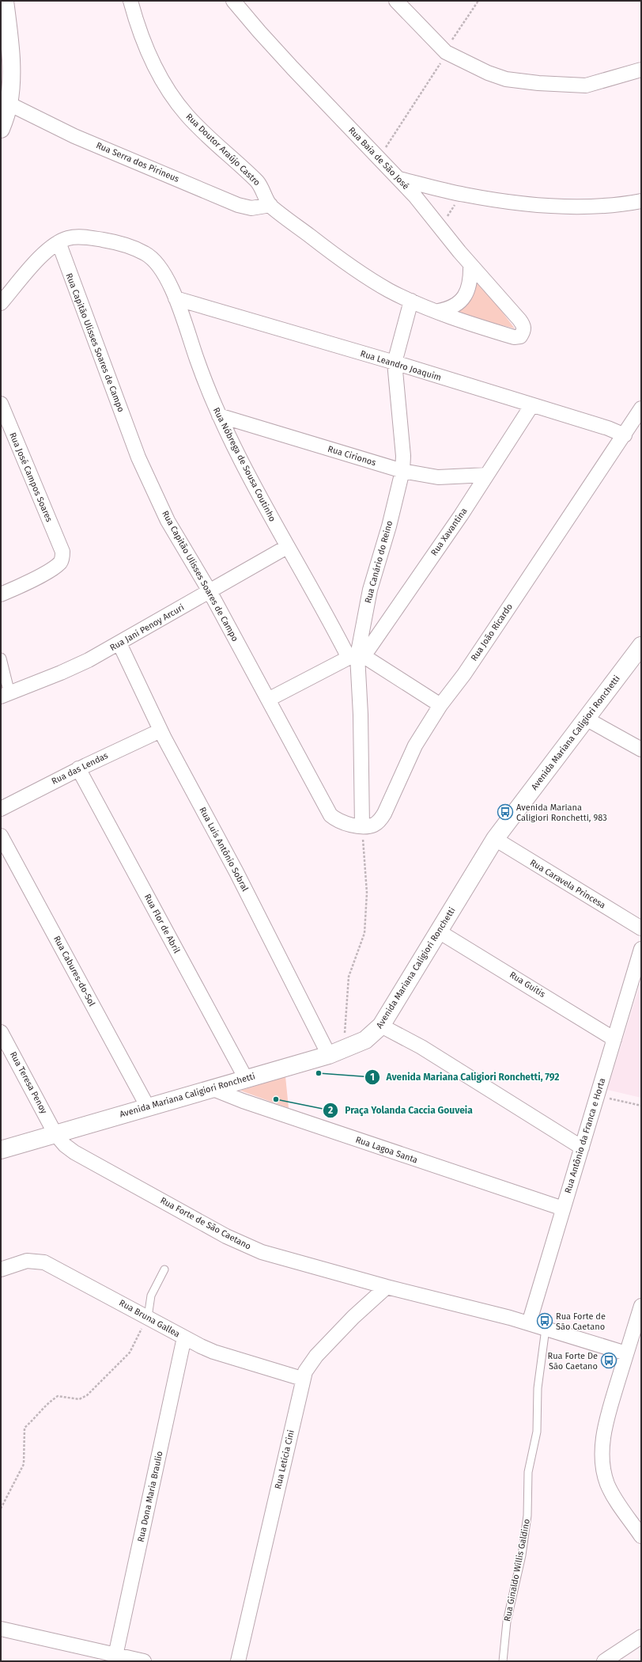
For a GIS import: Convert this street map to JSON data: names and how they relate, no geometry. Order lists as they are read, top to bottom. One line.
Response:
{"streets":{"street":["Rua Doutor Araújo Castro","Rua Baia de São José","Rua Serra dos Pirineus","Rua Capitão Ulisses Soares de Campo","Rua Leandro Joaquim","Rua Cirionos","Rua Nóbrega de Sousa Coutinho","Rua José Campos Soares","Rua Xavantina","Rua Canário do Reino","Rua Jani Penoy Arcuri","Rua João Ricardo","Avenida Mariana Caligiori Ronchetti","Rua das Lendas","Rua Luis Antônio Sobral","Rua Caravela Princesa","Rua Flor de Abril","Rua Cabures-do-Sol","Rua Guitis","Rua Teresa Penoy","Rua Antônio da Franca e Horta","Rua Lagoa Santa","Rua Forte de São Caetano","Rua Bruna Gallea","Rua Letícia Cini","Rua Dona Maria Braulio"],"lane":["Rua Ginaldo Willis Galdino"]},"crossings":[["Rua Doutor Araújo Castro","Rua Baia de São José"],["Rua Doutor Araújo Castro","Rua Serra dos Pirineus"],["Rua Doutor Araújo Castro","Rua Canário do Reino"],["Rua Capitão Ulisses Soares de Campo","Rua Nóbrega de Sousa Coutinho"],["Rua Capitão Ulisses Soares de Campo","Rua Xavantina"],["Rua Capitão Ulisses Soares de Campo","Rua Canário do Reino"],["Rua Capitão Ulisses Soares de Campo","Rua Jani Penoy Arcuri"],["Rua Capitão Ulisses Soares de Campo","Rua João Ricardo"],["Rua Leandro Joaquim","Rua Nóbrega de Sousa Coutinho"],["Rua Leandro Joaquim","Rua Xavantina"],["Rua Leandro Joaquim","Rua Canário do Reino"],["Rua Leandro Joaquim","Rua João Ricardo"],["Rua Cirionos","Rua Nóbrega de Sousa Coutinho"],["Rua Cirionos","Rua Xavantina"],["Rua Cirionos","Rua Canário do Reino"],["Rua Nóbrega de Sousa Coutinho","Rua Xavantina"],["Rua Nóbrega de Sousa Coutinho","Rua Canário do Reino"],["Rua Nóbrega de Sousa Coutinho","Rua Jani Penoy Arcuri"],["Rua Nóbrega de Sousa Coutinho","Rua João Ricardo"],["Rua Xavantina","Rua Canário do Reino"],["Rua Canário do Reino","Rua João Ricardo"],["Rua Jani Penoy Arcuri","Rua Luis Antônio Sobral"],["Avenida Mariana Caligiori Ronchetti","Rua Luis Antônio Sobral"],["Avenida Mariana Caligiori Ronchetti","Rua Caravela Princesa"],["Avenida Mariana Caligiori Ronchetti","Rua Flor de Abril"],["Avenida Mariana Caligiori Ronchetti","Rua Cabures-do-Sol"],["Avenida Mariana Caligiori Ronchetti","Rua Guitis"],["Avenida Mariana Caligiori Ronchetti","Rua Teresa Penoy"],["Avenida Mariana Caligiori Ronchetti","Rua Lagoa Santa"],["Avenida Mariana Caligiori Ronchetti","Rua Forte de São Caetano"],["Rua das Lendas","Rua Luis Antônio Sobral"],["Rua das Lendas","Rua Flor de Abril"],["Rua Guitis","Rua Antônio da Franca e Horta"],["Rua Teresa Penoy","Rua Forte de São Caetano"],["Rua Antônio da Franca e Horta","Rua Lagoa Santa"],["Rua Antônio da Franca e Horta","Rua Forte de São Caetano"],["Rua Forte de São Caetano","Rua Letícia Cini"],["Rua Forte de São Caetano","Rua Ginaldo Willis Galdino"],["Rua Bruna Gallea","Rua Letícia Cini"],["Rua Bruna Gallea","Rua Dona Maria Braulio"]],"places":{"bus stop":["Avenida Mariana Caligiori Ronchetti, 983","Rua Forte de São Caetano","Rua Forte De São Caetano"],"other":["Avenida Mariana Caligiori Ronchetti, 792","Praça Yolanda Caccia Gouveia"]}}
